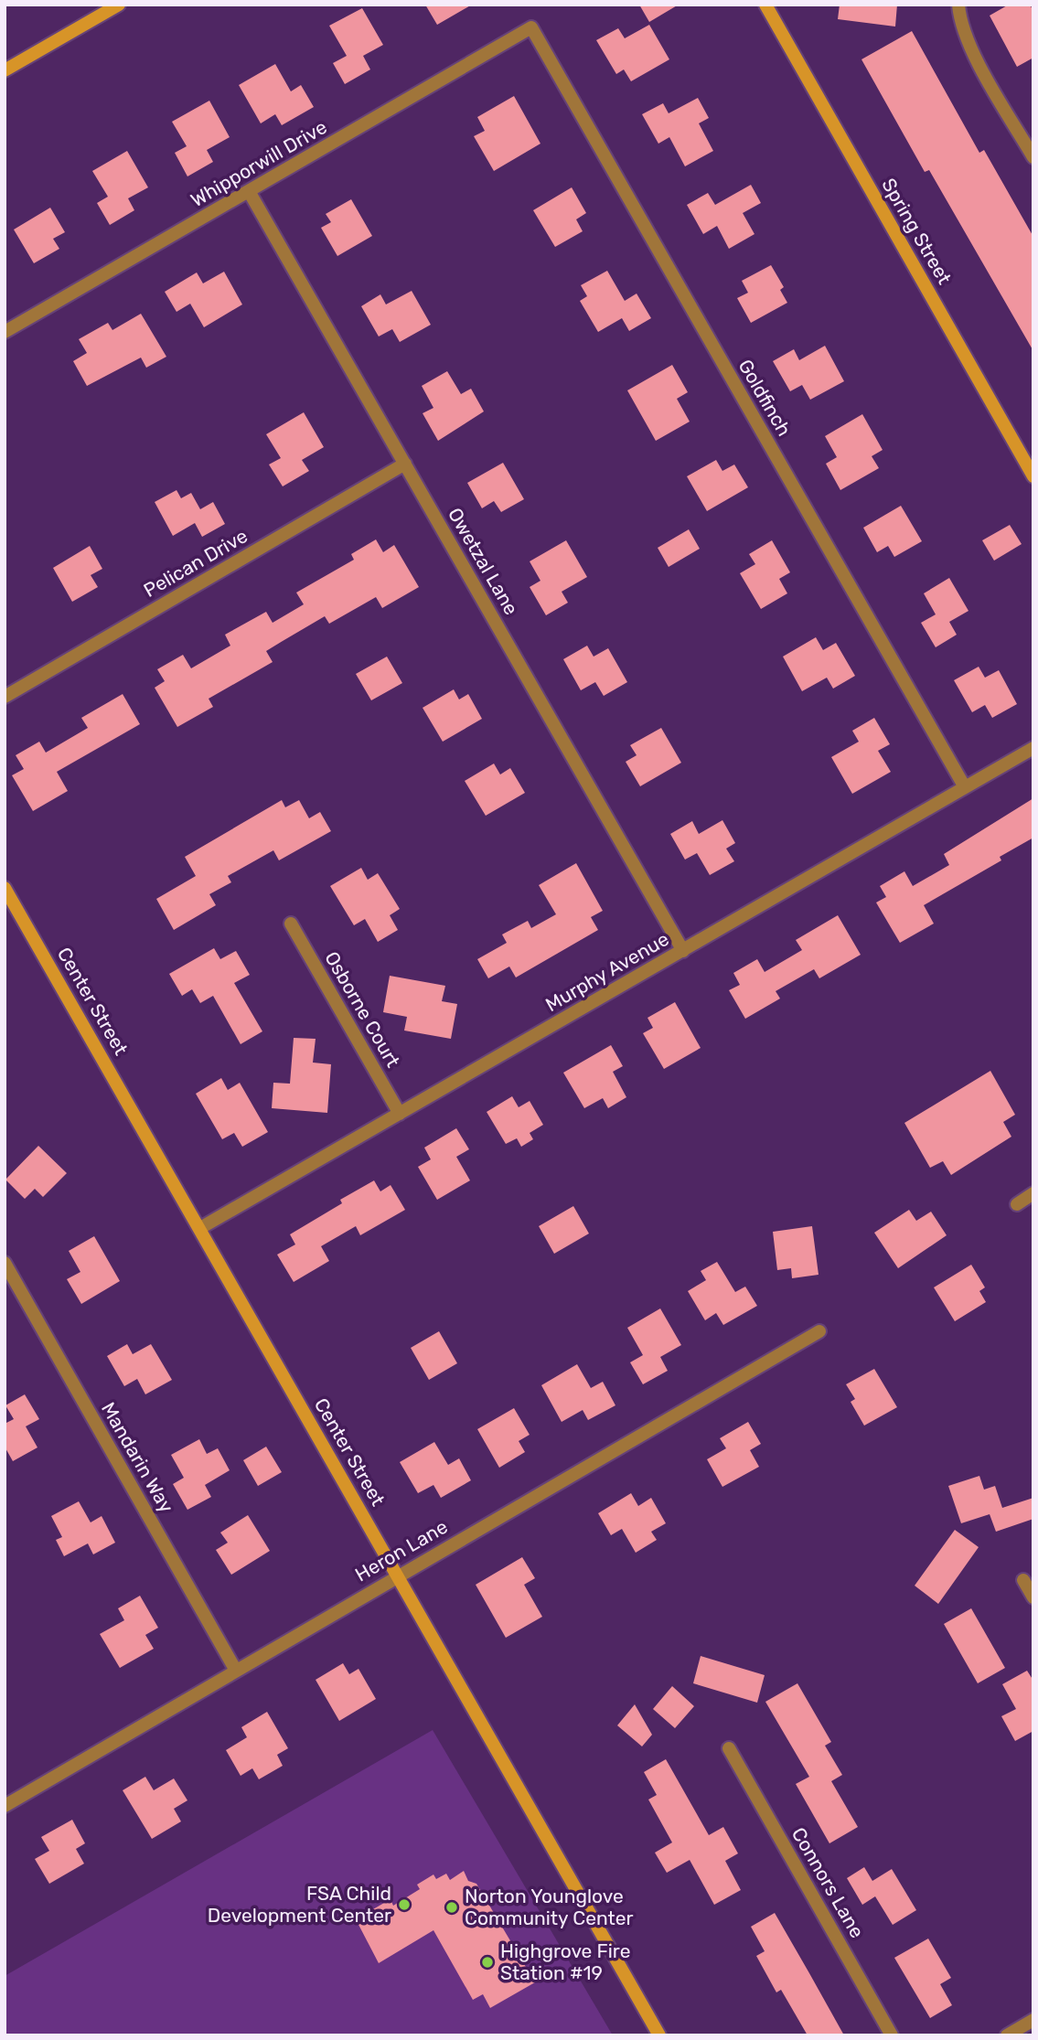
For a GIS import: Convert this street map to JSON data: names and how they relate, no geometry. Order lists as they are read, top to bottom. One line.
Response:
{"streets":{"main road":["Spring Street","Center Street"],"street":["Whipporwill Drive","Goldfinch","Owetzal Lane","Pelican Drive","Murphy Avenue","Osborne Court","Mandarin Way","Heron Lane","Connors Lane"]},"crossings":[["Whipporwill Drive","Goldfinch"],["Whipporwill Drive","Owetzal Lane"],["Goldfinch","Murphy Avenue"],["Owetzal Lane","Pelican Drive"],["Owetzal Lane","Murphy Avenue"],["Murphy Avenue","Center Street"],["Murphy Avenue","Osborne Court"],["Center Street","Heron Lane"],["Mandarin Way","Heron Lane"]],"places":["FSA Child Development Center","Norton Younglove Community Center","Highgrove Fire Station #19"]}
